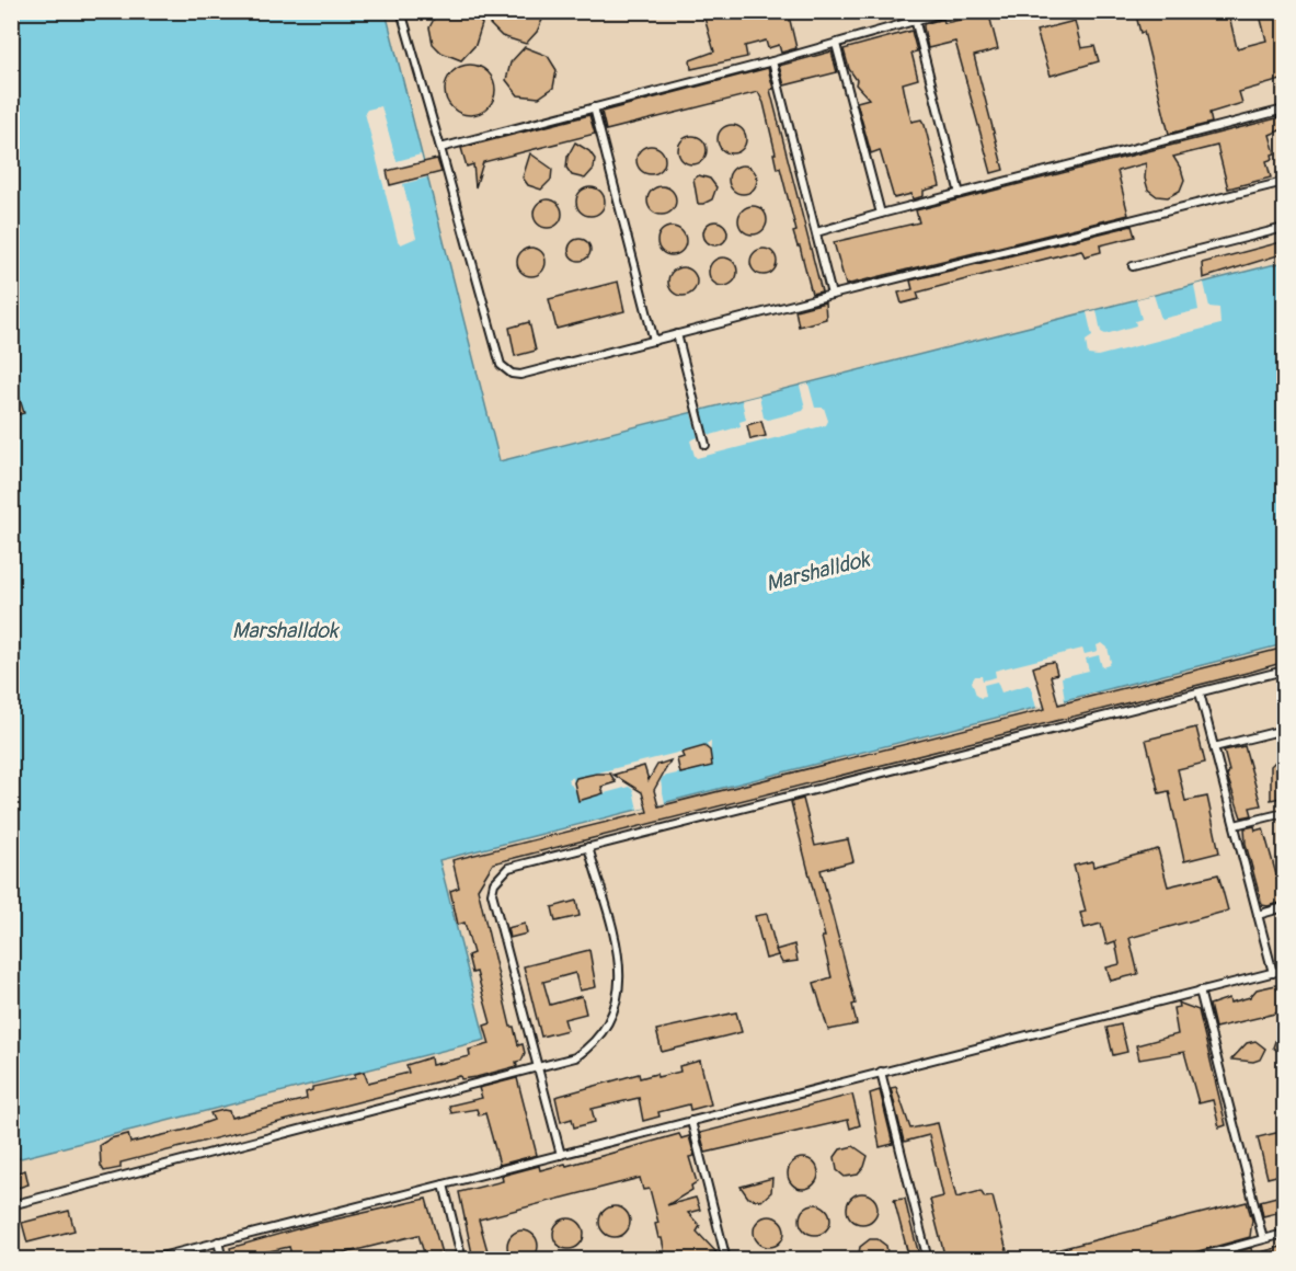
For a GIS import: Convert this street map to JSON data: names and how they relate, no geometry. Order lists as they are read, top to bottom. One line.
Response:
{"water":["Marshalldok"]}
